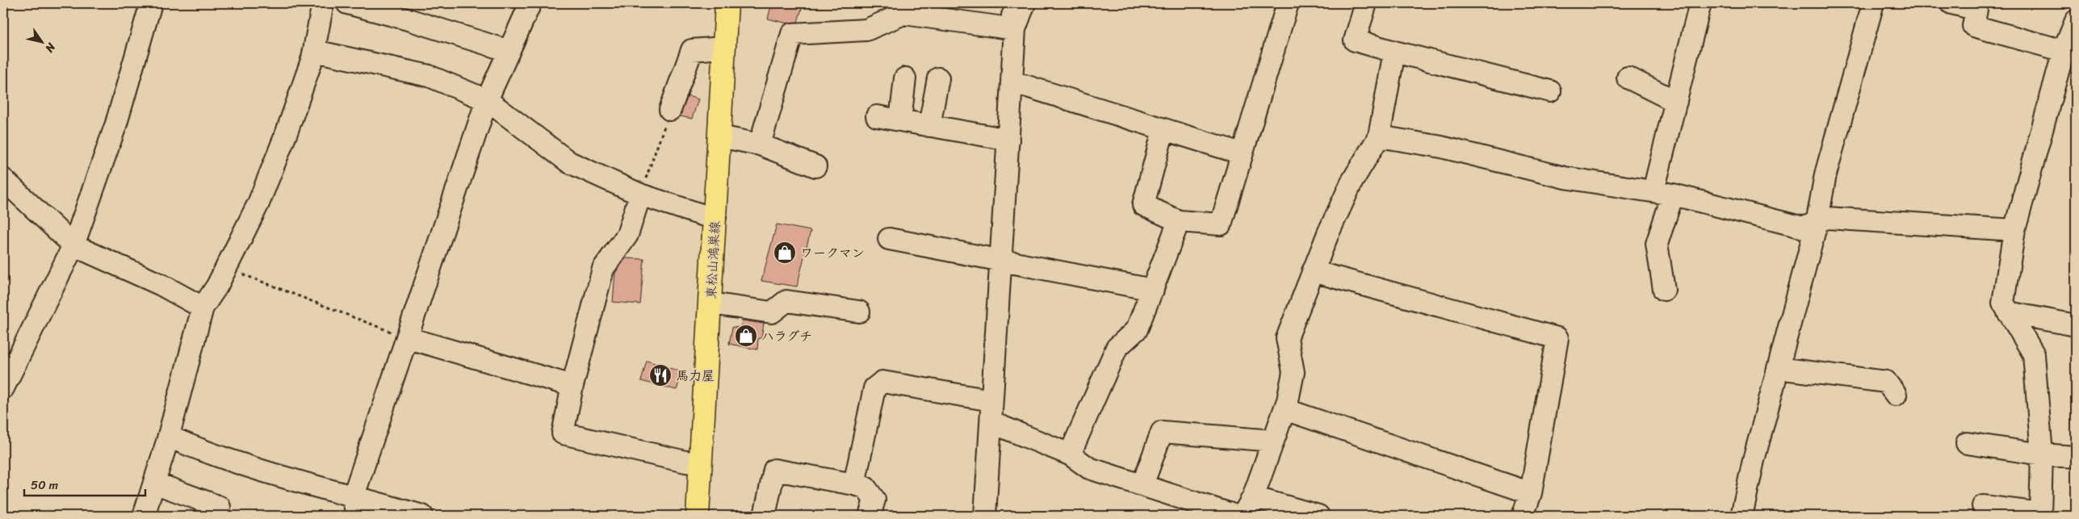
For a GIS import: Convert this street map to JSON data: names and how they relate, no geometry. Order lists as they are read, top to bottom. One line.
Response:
{"streets":{"main road":["東松山鴻巣線"]},"places":{"shop":["ワークマン","ハラグチ"],"restaurant":["馬力屋"]},"scale_bar":"50 m","north":"bottom right"}
